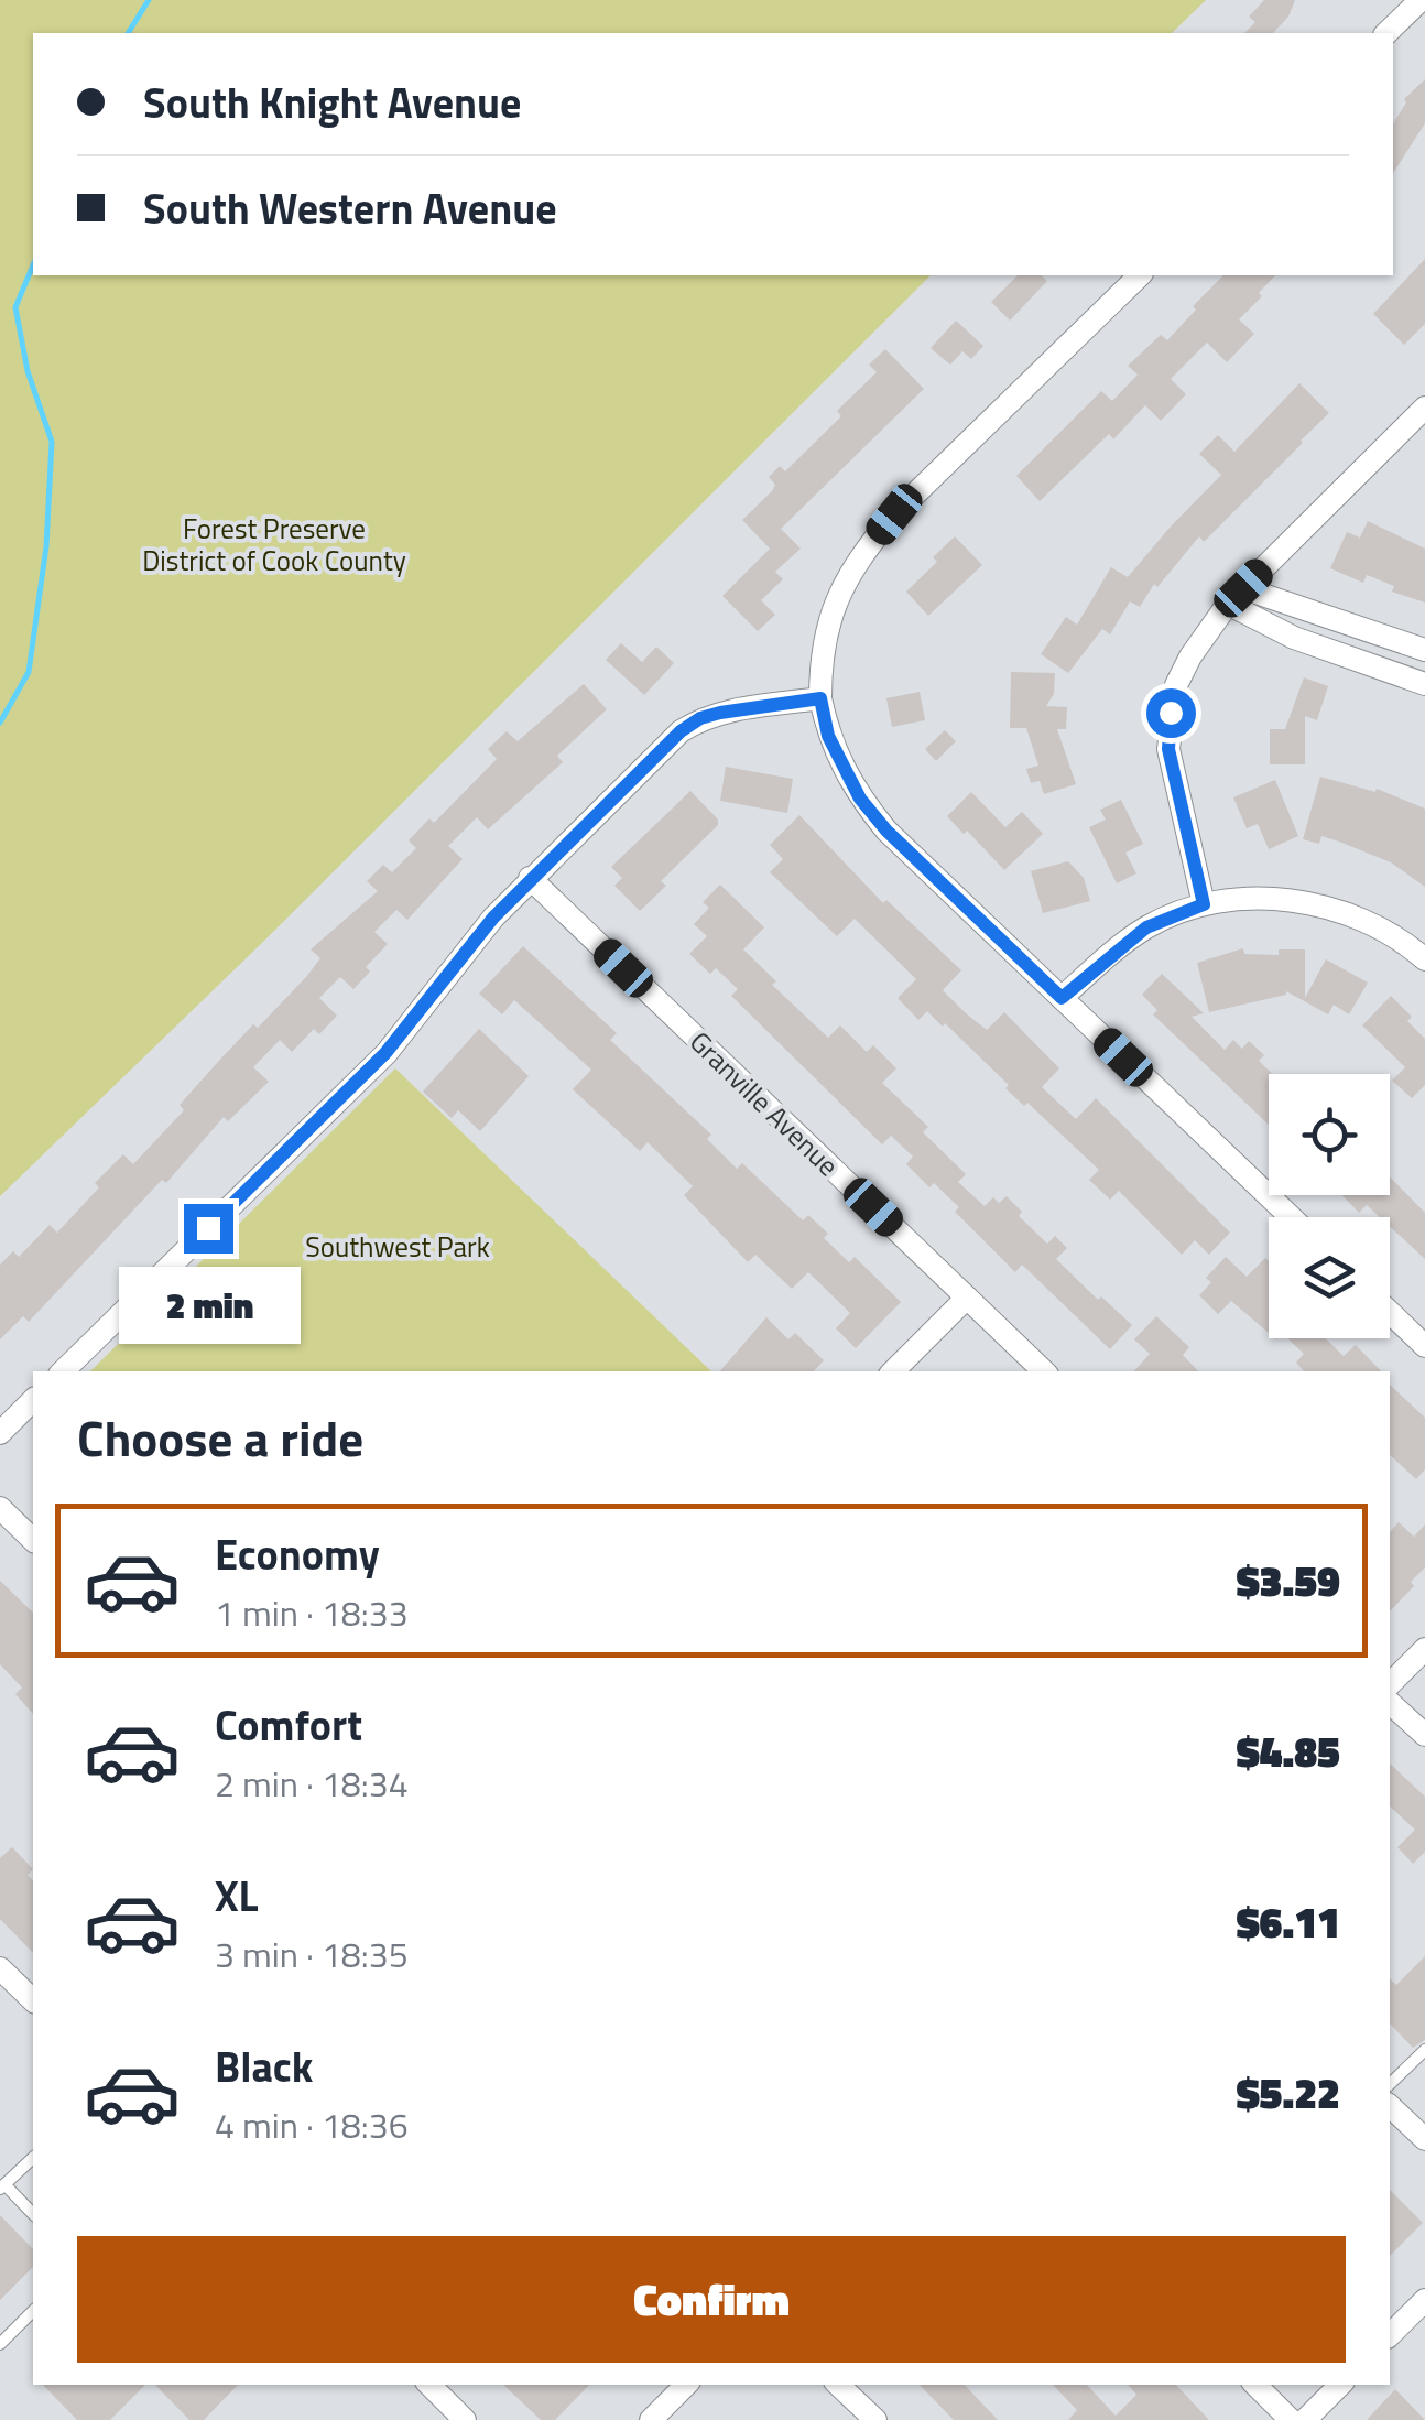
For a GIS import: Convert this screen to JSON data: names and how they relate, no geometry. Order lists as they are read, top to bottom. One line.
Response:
{"streets":{"street":["Granville Avenue"]},"parks":["Forest Preserve District of Cook County","Southwest Park"],"page":{"banner":["South Knight Avenue","South Western Avenue"],"bubble":"2 min","heading":"Choose a ride","list":[{"name":"Economy","note":"1 min · 18:33","value":"$3.59"},{"name":"Comfort","note":"2 min · 18:34","value":"$4.85"},{"name":"XL","note":"3 min · 18:35","value":"$6.11"},{"name":"Black","note":"4 min · 18:36","value":"$5.22"}],"buttons":"Confirm"}}
